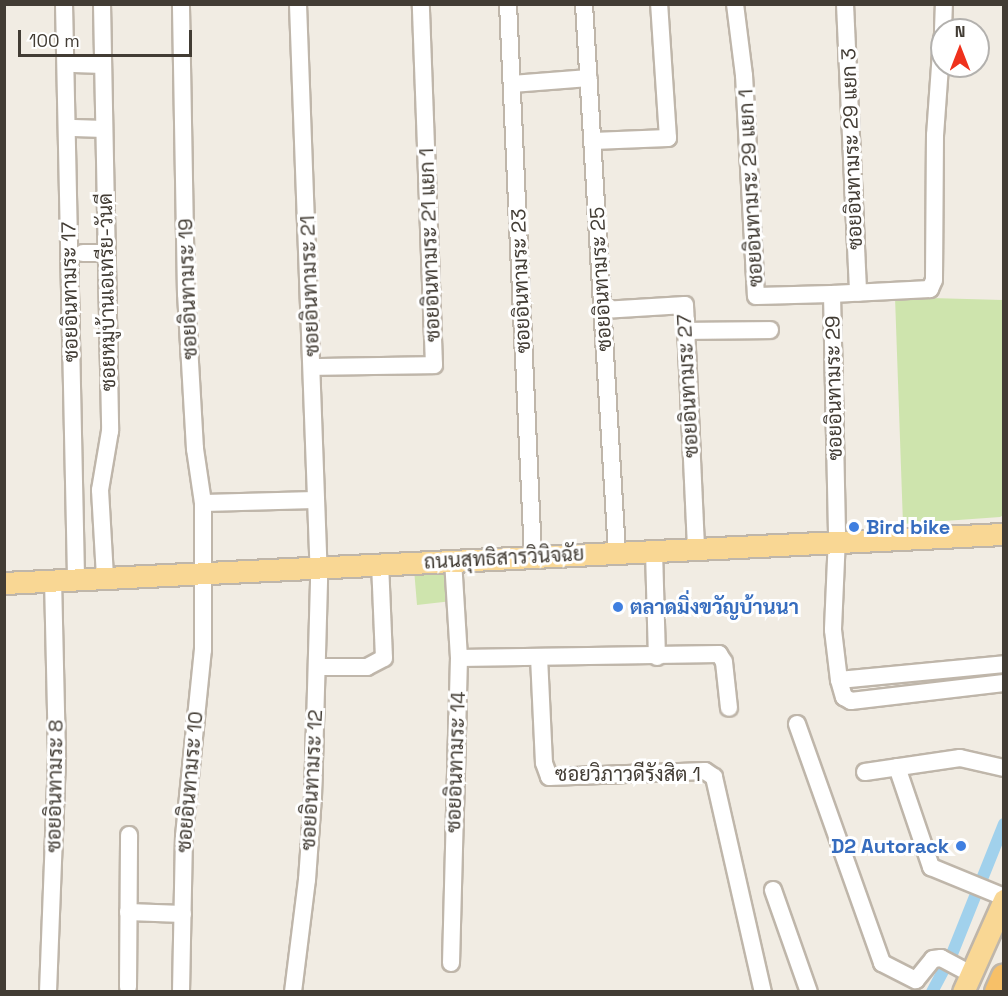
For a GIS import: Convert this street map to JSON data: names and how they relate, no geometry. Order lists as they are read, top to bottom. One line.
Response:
{"streets":{"main road":["ถนนสุทธิสารวินิจฉัย"],"street":["ซอยอินทามระ 29 แยก 3","ซอยอินทามระ 29 แยก 1","ซอยอินทามระ 21 แยก 1","ซอยอินทามระ 25","ซอยอินทามระ 23","ซอยอินทามระ 21","ซอยอินทามระ 19","ซอยอินทามระ 17","ซอยหมู่บ้านเอเทรีย-วันดี","ซอยอินทามระ 27","ซอยอินทามระ 29","ซอยอินทามระ 14","ซอยวิภาวดีรังสิต 1","ซอยอินทามระ 12","ซอยอินทามระ 10","ซอยอินทามระ 8"]},"crossings":[["ซอยอินทามระ 29 แยก 3","ซอยอินทามระ 29"],["ซอยอินทามระ 29 แยก 1","ซอยอินทามระ 29"],["ซอยอินทามระ 21 แยก 1","ซอยอินทามระ 21"],["ซอยอินทามระ 25","ซอยอินทามระ 27"],["ซอยอินทามระ 25","ถนนสุทธิสารวินิจฉัย"],["ซอยอินทามระ 23","ถนนสุทธิสารวินิจฉัย"],["ซอยอินทามระ 21","ถนนสุทธิสารวินิจฉัย"],["ซอยอินทามระ 21","ซอยอินทามระ 12"],["ซอยอินทามระ 19","ถนนสุทธิสารวินิจฉัย"],["ซอยอินทามระ 19","ซอยอินทามระ 10"],["ซอยอินทามระ 17","ถนนสุทธิสารวินิจฉัย"],["ซอยหมู่บ้านเอเทรีย-วันดี","ถนนสุทธิสารวินิจฉัย"],["ซอยอินทามระ 27","ถนนสุทธิสารวินิจฉัย"],["ซอยอินทามระ 29","ถนนสุทธิสารวินิจฉัย"],["ถนนสุทธิสารวินิจฉัย","ซอยอินทามระ 14"],["ถนนสุทธิสารวินิจฉัย","ซอยอินทามระ 12"],["ถนนสุทธิสารวินิจฉัย","ซอยอินทามระ 10"],["ถนนสุทธิสารวินิจฉัย","ซอยอินทามระ 8"]],"places":["Bird bike","ตลาดมิ่งขวัญบ้านนา","D2 Autorack"],"scale_bar":"100 m","north":"top"}
